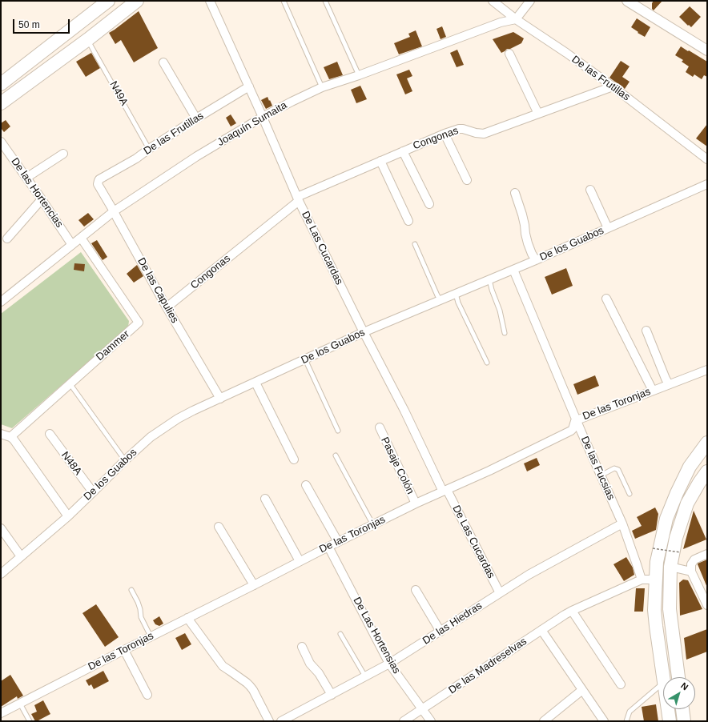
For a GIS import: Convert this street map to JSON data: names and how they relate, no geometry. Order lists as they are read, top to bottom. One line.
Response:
{"streets":{"street":["De las Frutillas","Joaquín Sumaita","Congonas","De las Hortencias","De los Guabos","De Las Cucardas","De las Capulies","Dammer","De las Toronjas","N48A","Pasaje Colón","De las Fucsias","De las Hiedras","De Las Hortensias","De las Madreselvas"],"lane":["N49A"]},"crossings":[["De las Frutillas","N49A"],["De las Frutillas","Joaquín Sumaita"],["De las Frutillas","Congonas"],["De las Frutillas","De Las Cucardas"],["De las Frutillas","De las Capulies"],["Joaquín Sumaita","De las Hortencias"],["Joaquín Sumaita","De Las Cucardas"],["Joaquín Sumaita","De las Capulies"],["Joaquín Sumaita","Dammer"],["Congonas","De Las Cucardas"],["Congonas","De las Capulies"],["De los Guabos","De Las Cucardas"],["De los Guabos","De las Capulies"],["De los Guabos","N48A"],["De los Guabos","De las Fucsias"],["De Las Cucardas","De las Toronjas"],["De Las Cucardas","De las Hiedras"],["De las Toronjas","Pasaje Colón"],["De las Toronjas","De las Fucsias"],["De las Toronjas","De Las Hortensias"],["De las Fucsias","De las Hiedras"],["De las Fucsias","De las Madreselvas"],["De las Hiedras","De Las Hortensias"],["De Las Hortensias","De las Madreselvas"]],"scale_bar":"50 m","north":"top right"}
